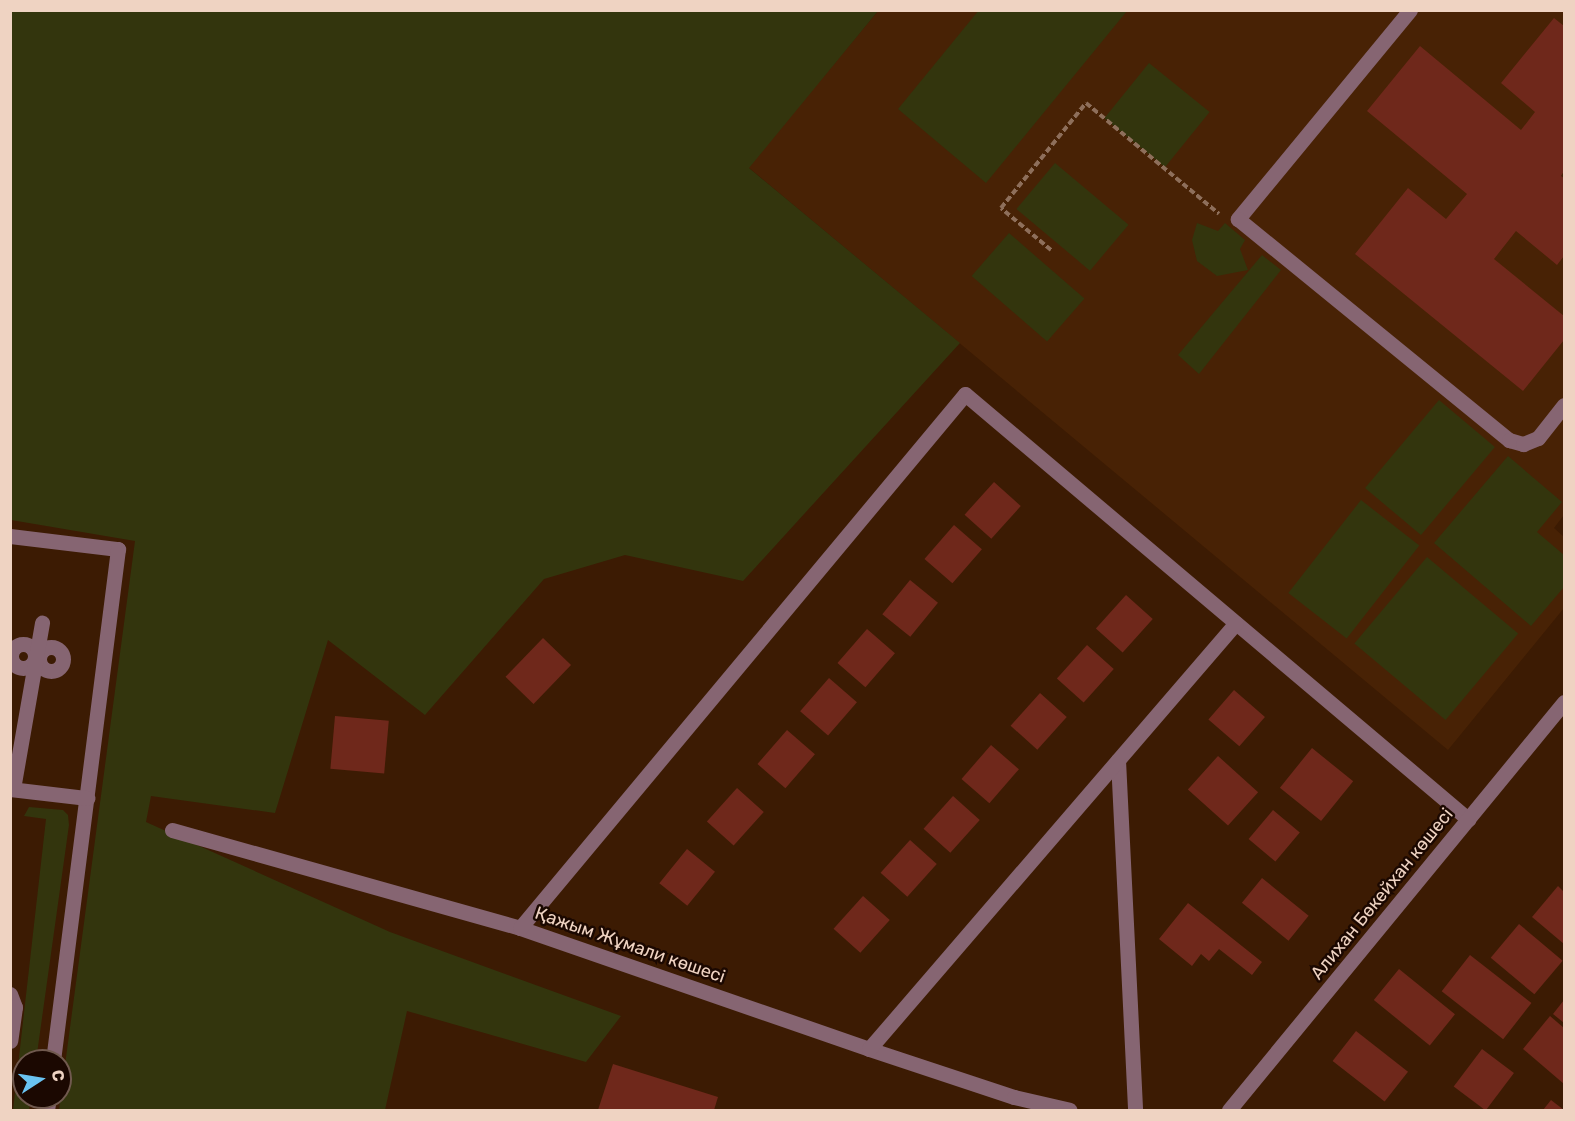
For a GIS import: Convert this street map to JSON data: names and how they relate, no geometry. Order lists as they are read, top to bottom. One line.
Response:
{"streets":{"street":["Алихан Бөкейхан көшесі","Қажым Жұмали көшесі"]},"north":"right"}
